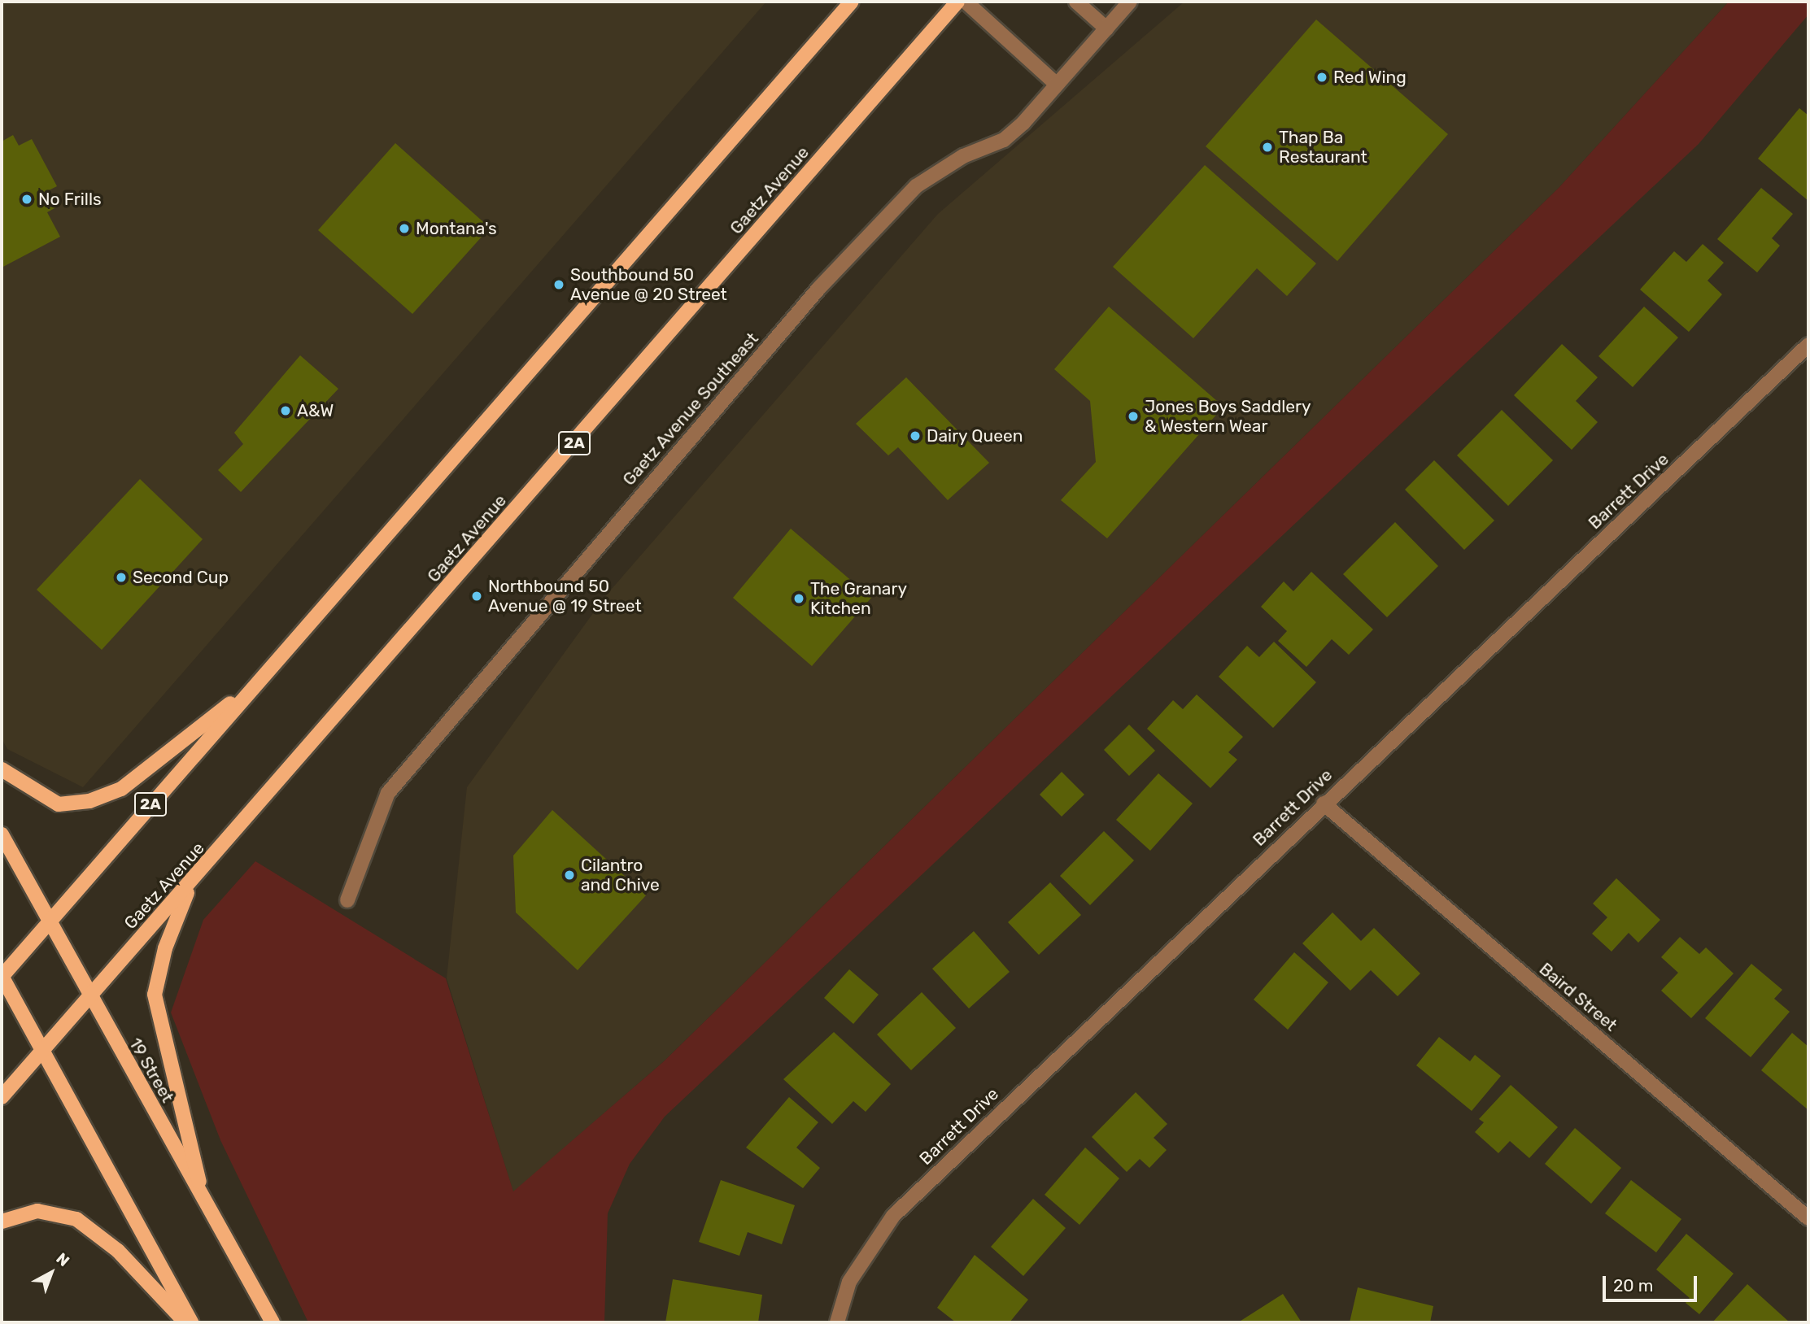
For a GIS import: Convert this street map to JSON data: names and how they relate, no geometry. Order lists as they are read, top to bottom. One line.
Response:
{"streets":{"main road":["Gaetz Avenue","2A","19 Street"],"street":["Gaetz Avenue Southeast","Barrett Drive","Baird Street"]},"crossings":[["Gaetz Avenue","2A"],["Gaetz Avenue","19 Street"],["2A","19 Street"],["Barrett Drive","Baird Street"]],"places":["Red Wing","Thap Ba Restaurant","No Frills","Montana's","Southbound 50 Avenue @ 20 Street","A&W","Jones Boys Saddlery & Western Wear","Dairy Queen","Second Cup","Northbound 50 Avenue @ 19 Street","The Granary Kitchen","Cilantro and Chive"],"scale_bar":"20 m","north":"top right"}
